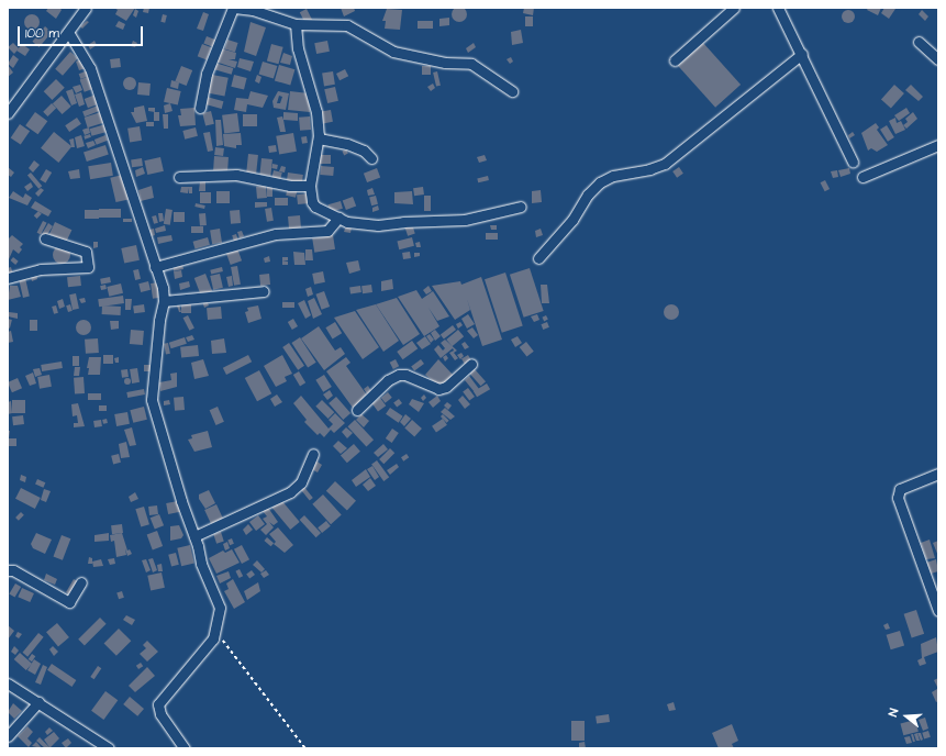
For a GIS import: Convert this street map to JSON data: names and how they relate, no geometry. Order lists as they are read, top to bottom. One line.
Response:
{"scale_bar":"100 m","north":"left"}
